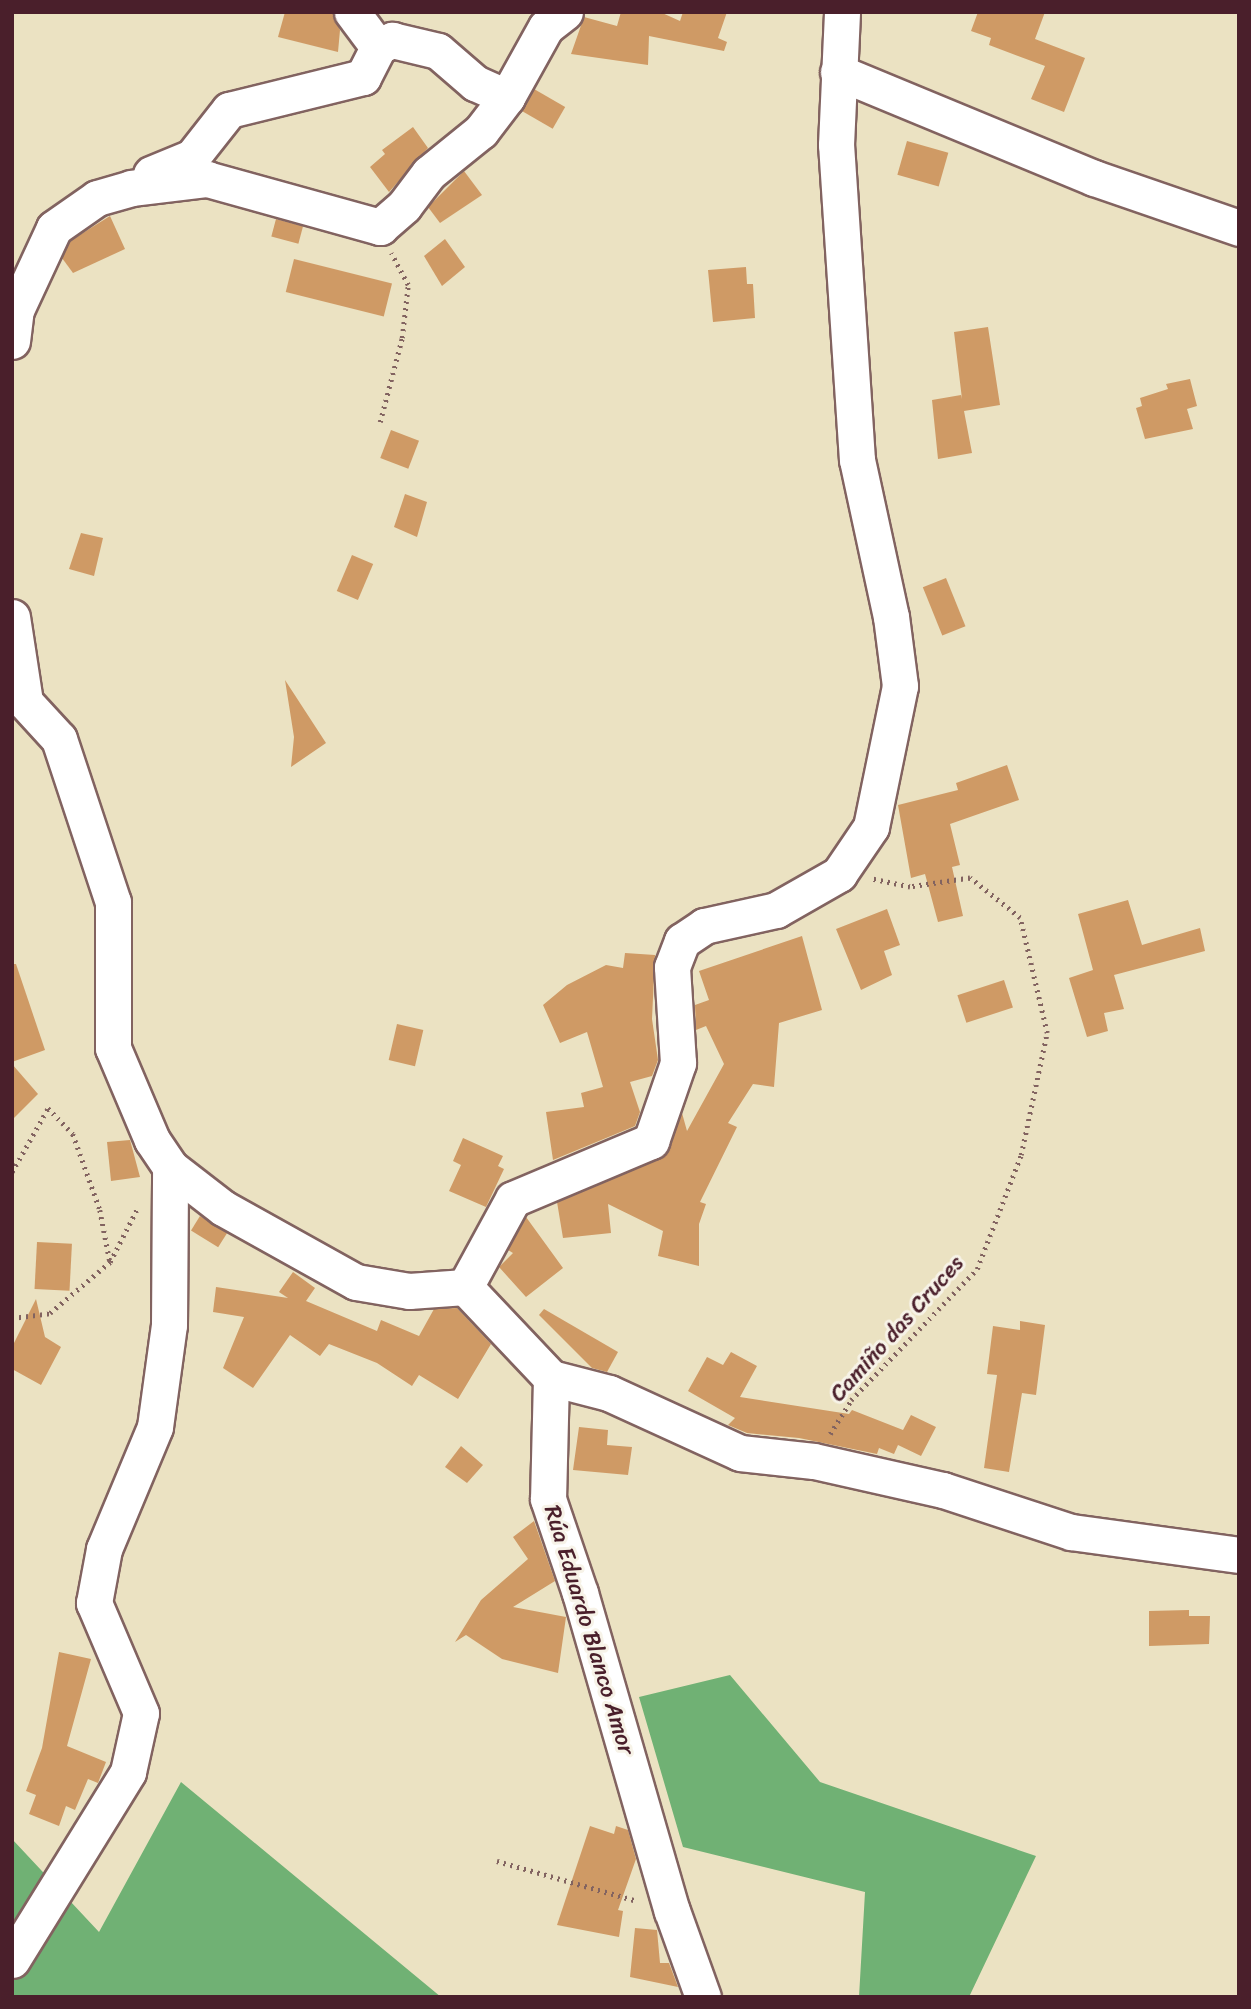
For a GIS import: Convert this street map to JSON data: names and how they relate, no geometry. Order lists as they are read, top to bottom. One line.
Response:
{"streets":{"street":["Rúa Eduardo Blanco Amor"],"path":["Camiño das Cruces"]}}
